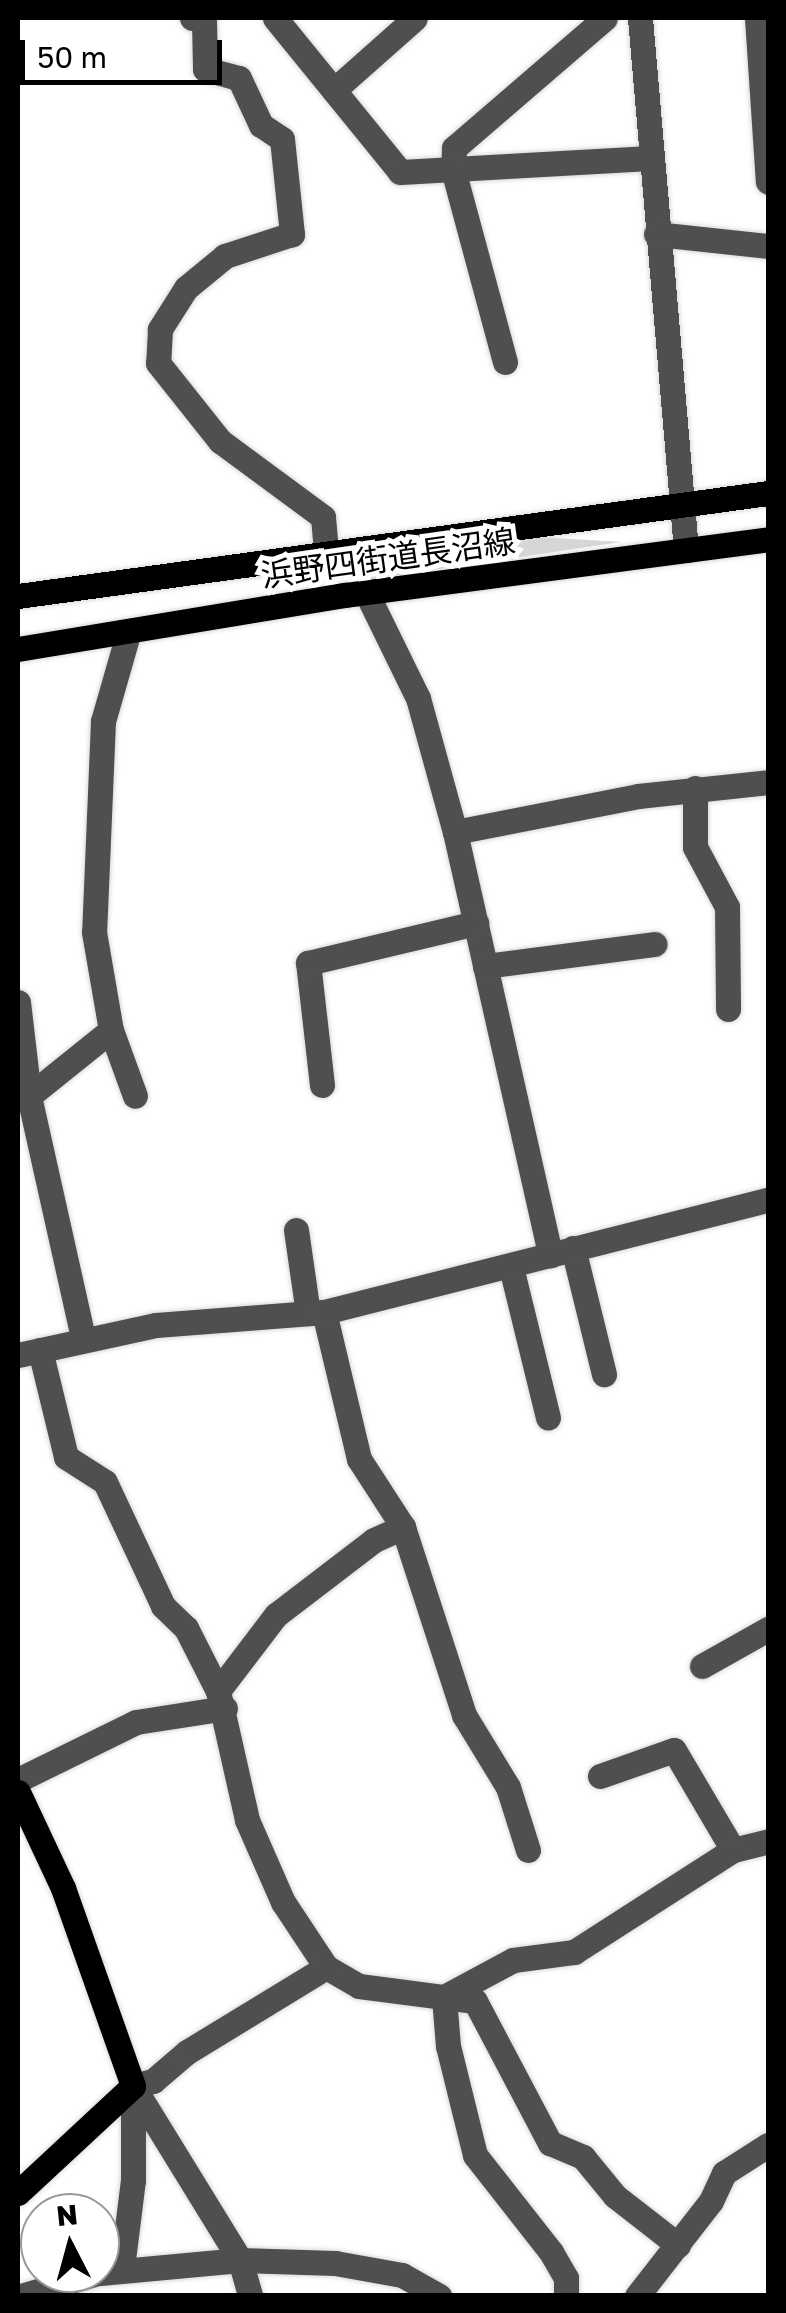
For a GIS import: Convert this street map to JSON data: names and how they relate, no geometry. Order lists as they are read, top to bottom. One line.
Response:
{"streets":{"main road":["浜野四街道長沼線"]},"scale_bar":"50 m","north":"top"}
